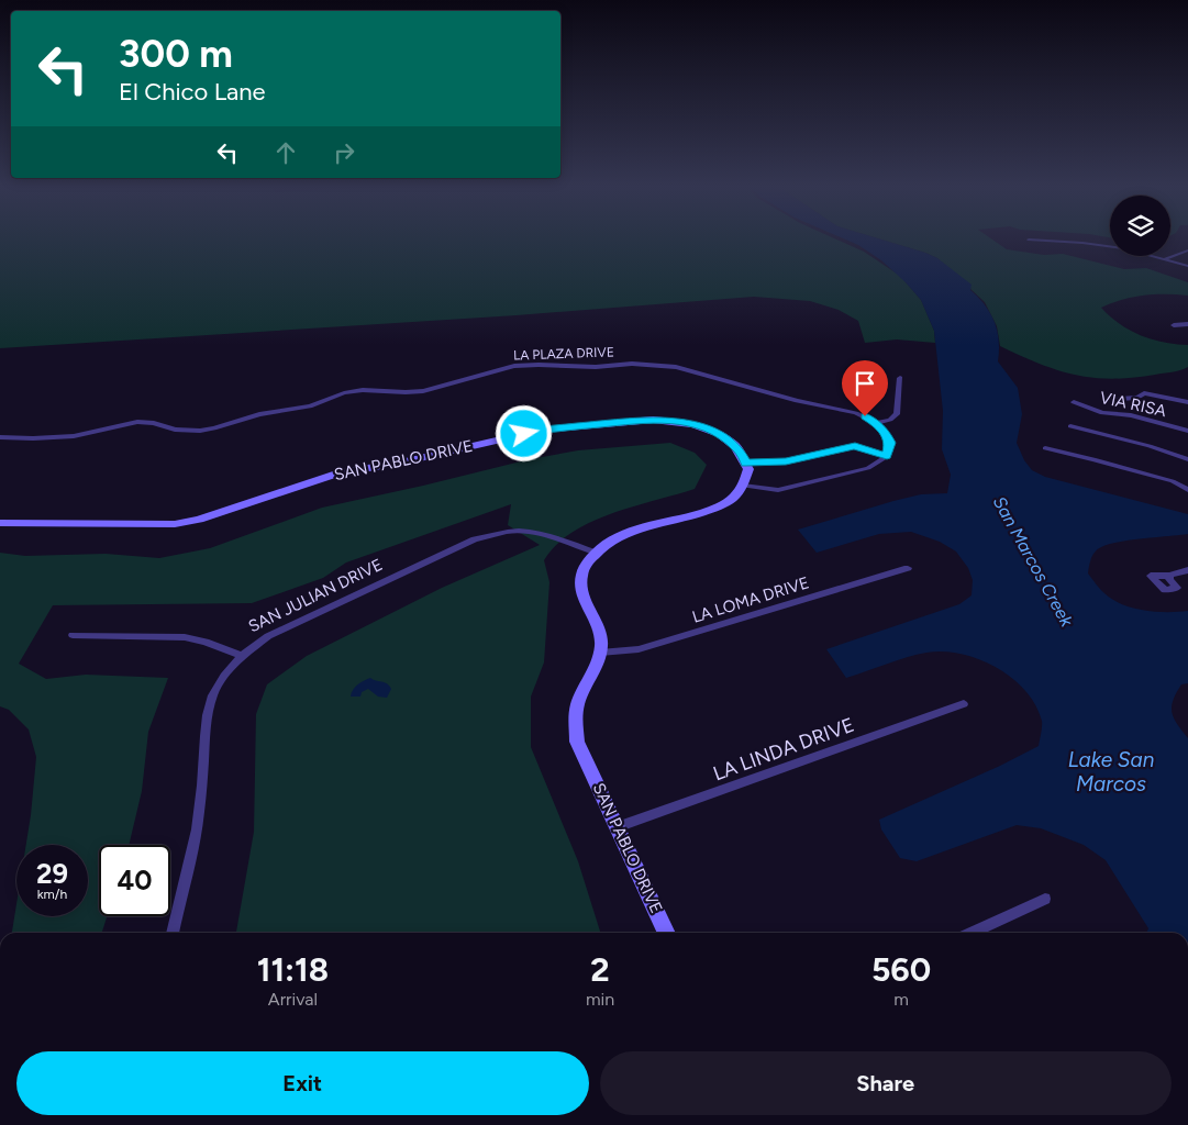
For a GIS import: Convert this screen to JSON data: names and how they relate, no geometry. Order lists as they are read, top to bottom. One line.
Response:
{"streets":{"street":["LA PLAZA DRIVE","VIA RISA","SAN PABLO DRIVE","SAN JULIAN DRIVE","LA LOMA DRIVE","LA LINDA DRIVE"]},"crossings":[["SAN PABLO DRIVE","SAN JULIAN DRIVE"],["SAN PABLO DRIVE","LA LOMA DRIVE"],["SAN PABLO DRIVE","LA LINDA DRIVE"]],"water":["San Marcos Creek","Lake San Marcos"],"page":{"turn":["300 m","El Chico Lane"],"speed":"29 km/h","limit":"40","eta":["11:18","Arrival","2","min","560","m"],"buttons":["Exit","Share"]}}
